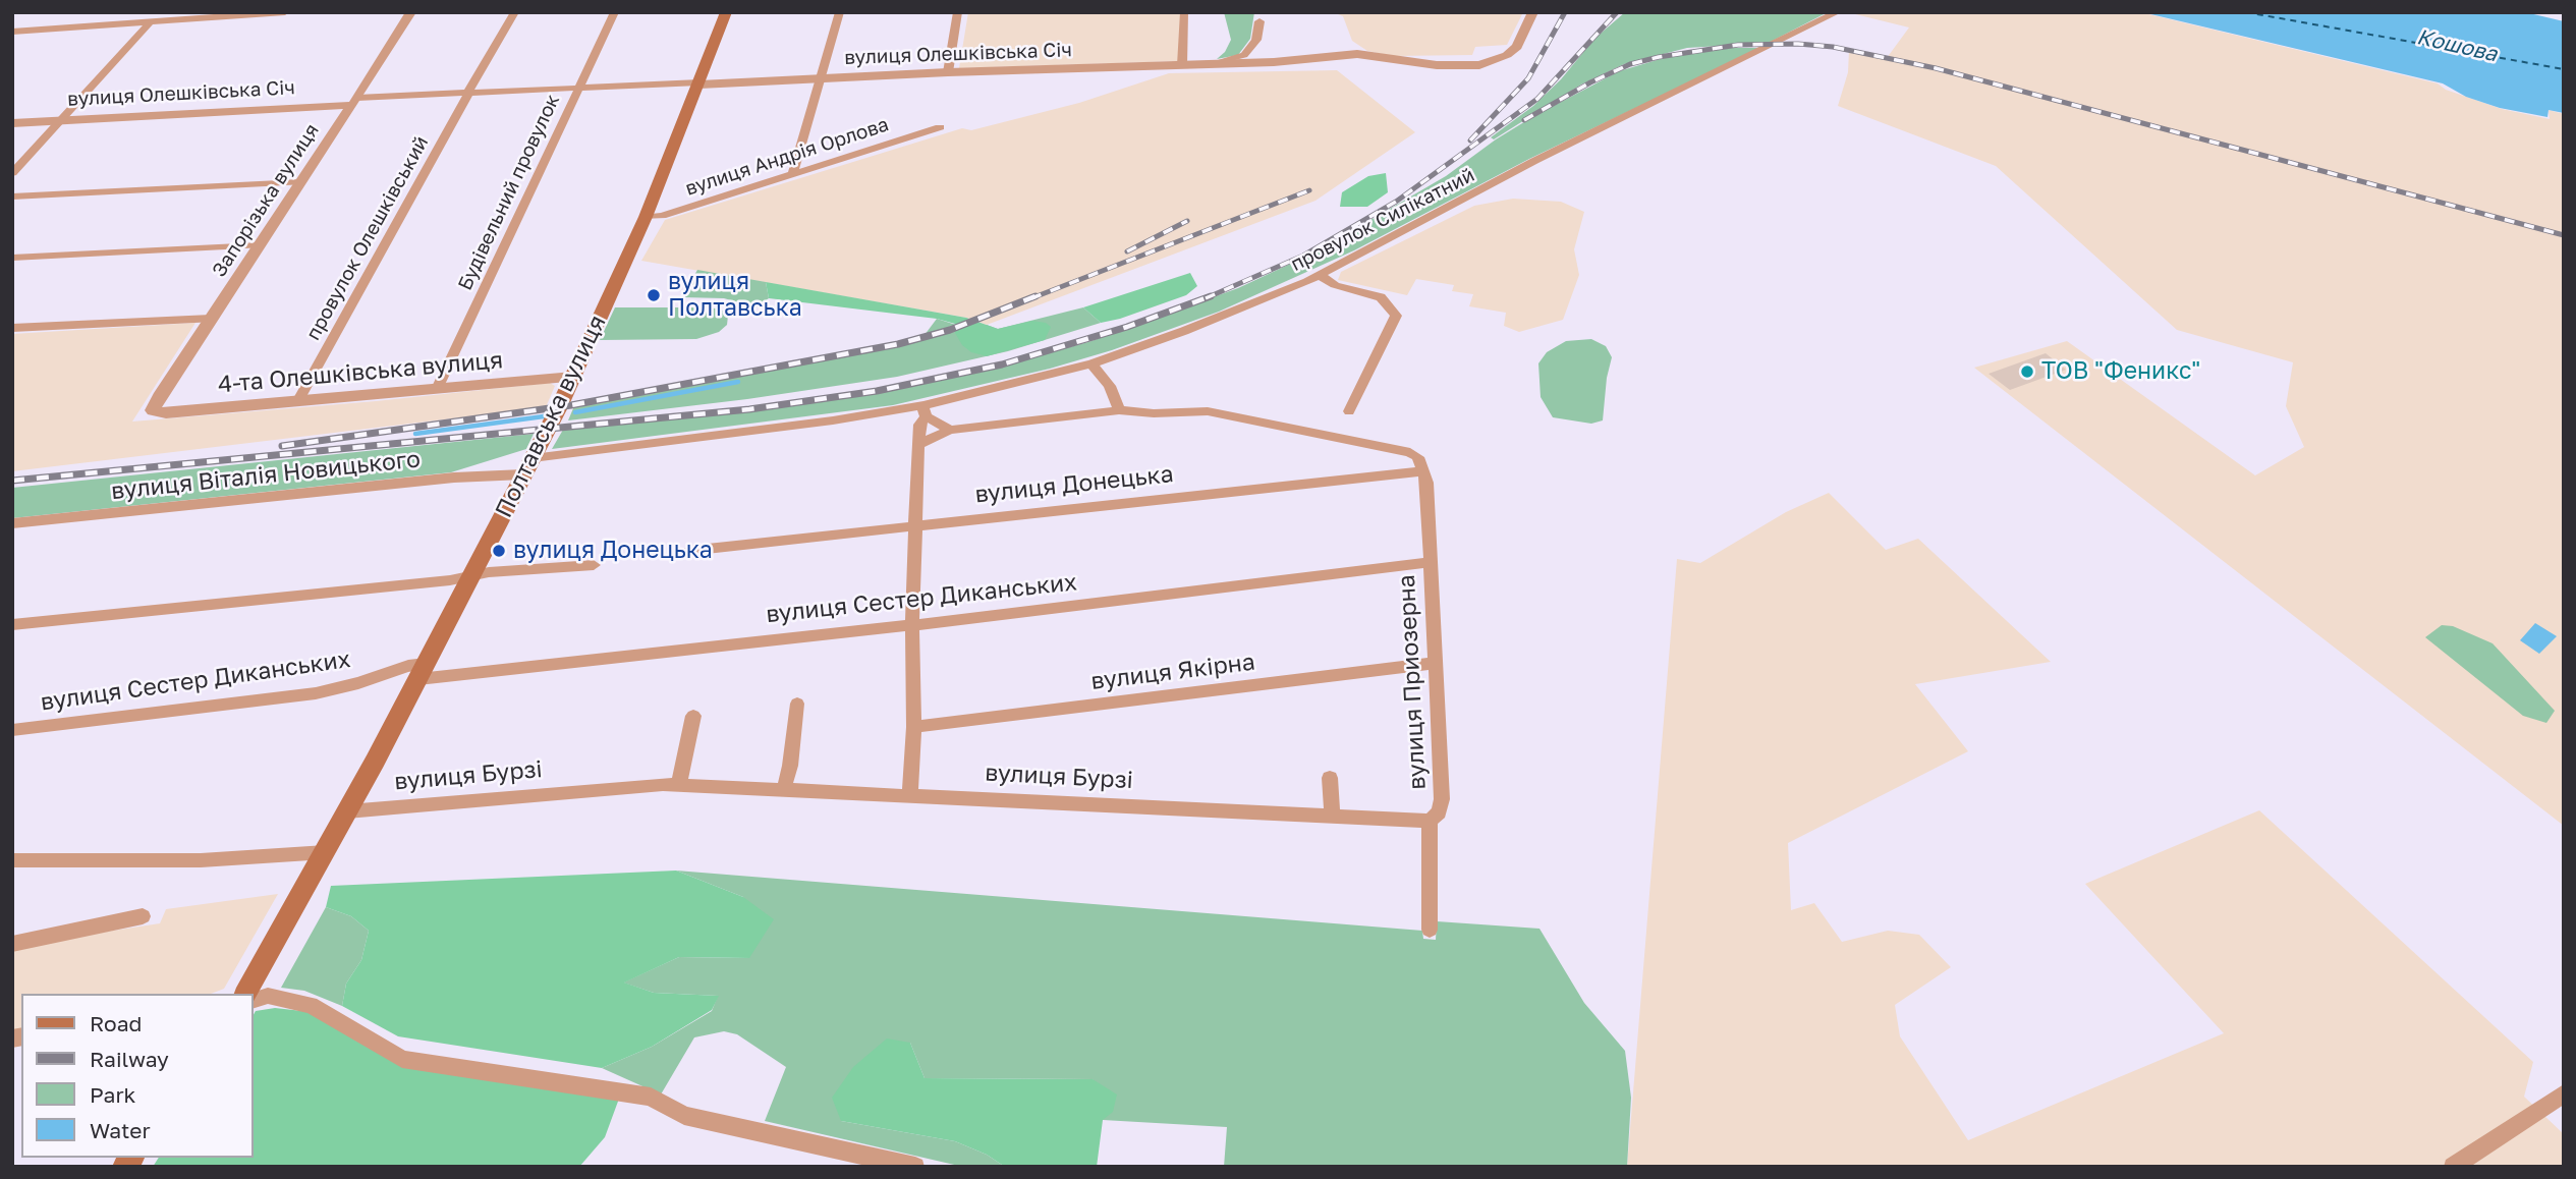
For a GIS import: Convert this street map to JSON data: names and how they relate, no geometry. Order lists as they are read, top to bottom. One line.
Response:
{"streets":{"main road":["Полтавська вулиця"],"street":["вулиця Олешківська Січ","вулиця Андрія Орлова","Будівельний провулок","Запорізька вулиця","провулок Силікатний","провулок Олешківський","4-та Олешківська вулиця","вулиця Віталія Новицького","вулиця Донецька","вулиця Сестер Диканських","вулиця Якірна","вулиця Приозерна","вулиця Бурзі"]},"crossings":[["вулиця Олешківська Січ","Будівельний провулок"],["вулиця Олешківська Січ","Запорізька вулиця"],["вулиця Олешківська Січ","провулок Олешківський"],["вулиця Олешківська Січ","Полтавська вулиця"],["вулиця Андрія Орлова","Полтавська вулиця"],["Будівельний провулок","4-та Олешківська вулиця"],["Запорізька вулиця","4-та Олешківська вулиця"],["провулок Силікатний","вулиця Віталія Новицького"],["провулок Олешківський","4-та Олешківська вулиця"],["4-та Олешківська вулиця","Полтавська вулиця"],["Полтавська вулиця","вулиця Віталія Новицького"],["Полтавська вулиця","вулиця Сестер Диканських"],["Полтавська вулиця","вулиця Бурзі"],["вулиця Донецька","вулиця Приозерна"],["вулиця Сестер Диканських","вулиця Приозерна"],["вулиця Якірна","вулиця Приозерна"],["вулиця Приозерна","вулиця Бурзі"]],"water":["Кошова"],"places":["вулиця Полтавська","ТОВ \"Феникс\"","вулиця Донецька"],"legend":["Road","Railway","Park","Water"]}
